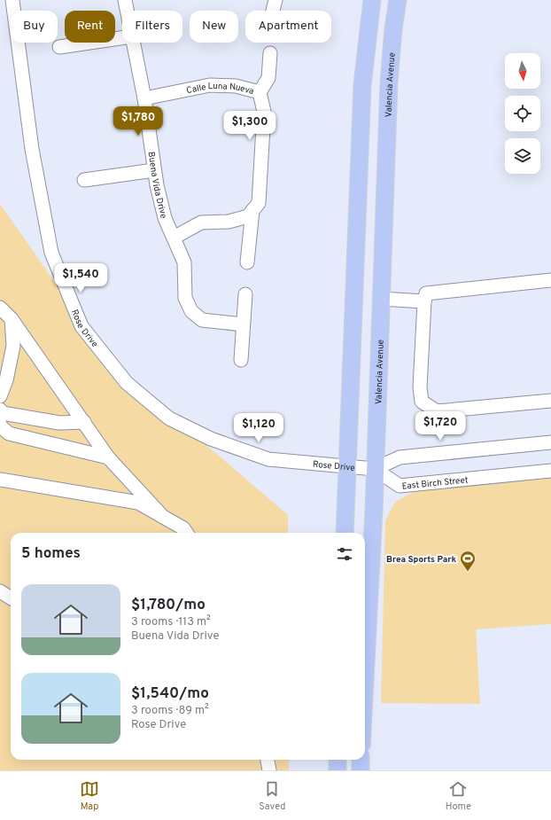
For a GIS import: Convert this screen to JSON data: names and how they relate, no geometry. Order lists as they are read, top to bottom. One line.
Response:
{"streets":{"main road":["Valencia Avenue"],"street":["Calle Luna Nueva","Buena Vida Drive","Rose Drive","East Birch Street"]},"crossings":[["Valencia Avenue","Rose Drive"],["Valencia Avenue","East Birch Street"],["Calle Luna Nueva","Buena Vida Drive"],["Rose Drive","East Birch Street"]],"places":{"sports":["Brea Sports Park"]},"north":"bottom","page":{"chip":["Buy","Rent","Filters","New","Apartment"],"price":["$1,780","$1,300","$1,540","$1,720","$1,120"],"heading":"5 homes","list":[{"name":"$1,780/mo","note":"3 rooms · 113 m² · Buena Vida Drive"},{"name":"$1,540/mo","note":"3 rooms · 89 m² · Rose Drive"}],"tabs":["Map","Saved","Home"]}}
